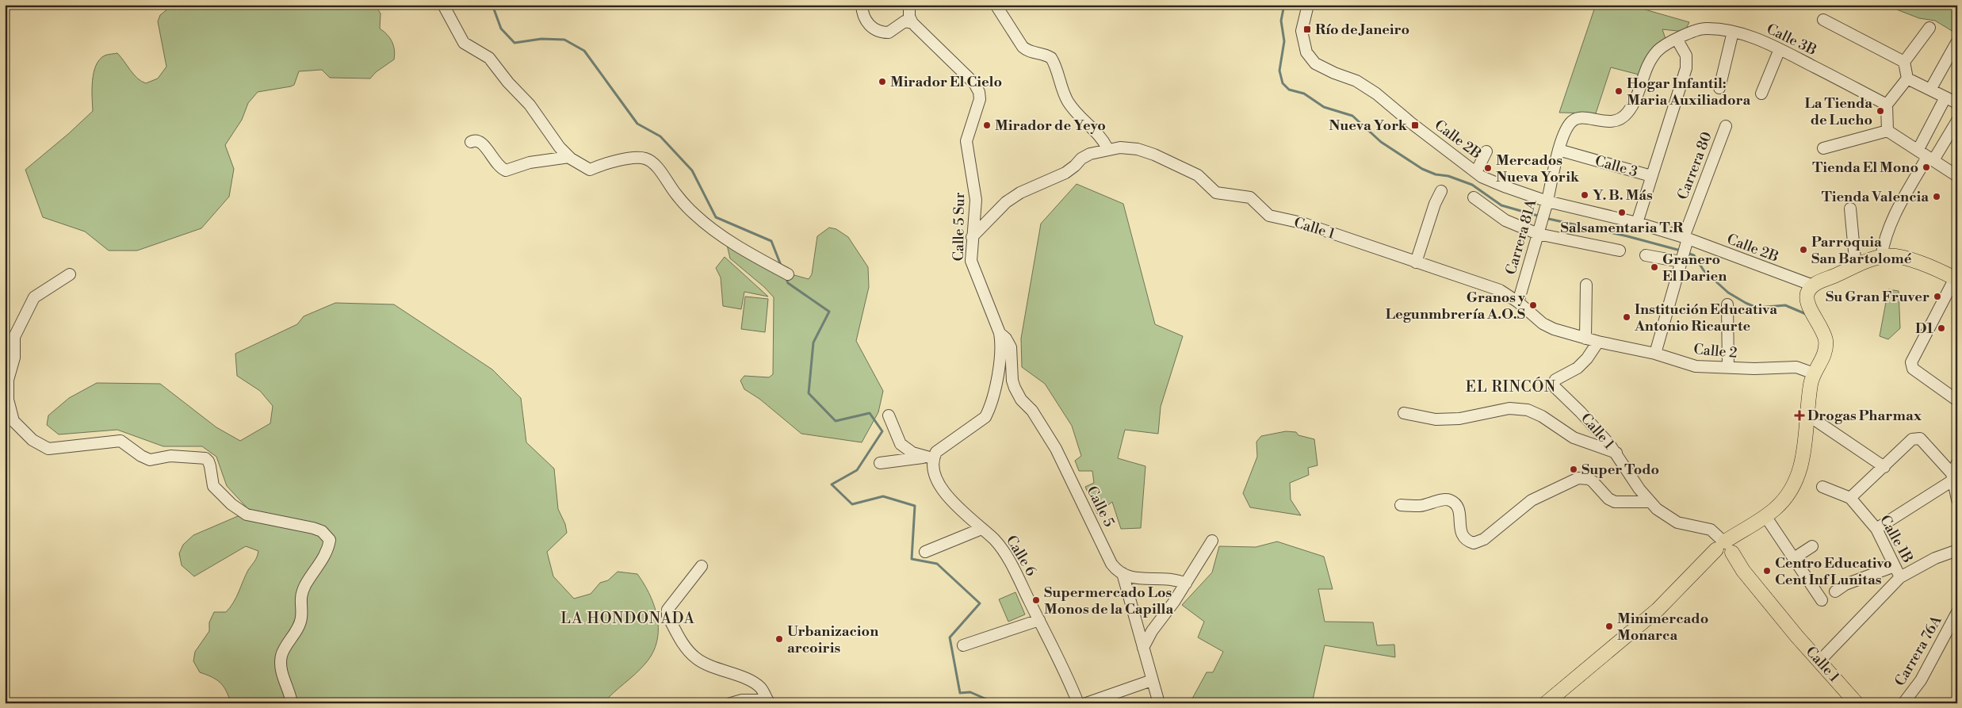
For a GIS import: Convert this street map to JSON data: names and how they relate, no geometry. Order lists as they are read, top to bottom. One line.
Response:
{"streets":{"main road":["Calle 1"],"street":["Calle 3B","Calle 2B","Carrera 80","Calle 3","Calle 5 Sur","Carrera 81A","Calle 2","Calle 5","Calle 1B","Calle 6","Carrera 76A"]},"crossings":[["Calle 3B","Carrera 81A"],["Calle 2B","Carrera 80"],["Calle 2B","Carrera 81A"],["Carrera 80","Calle 2"],["Calle 3","Carrera 81A"],["Calle 5 Sur","Calle 1"],["Calle 5 Sur","Calle 5"],["Calle 1","Carrera 81A"],["Calle 1","Calle 2"]],"districts":["EL RINCÓN","LA HONDONADA"],"places":{"transit":["Río de Janeiro","Nueva York"],"other":["Mirador El Cielo","Hogar Infantil: Maria Auxiliadora","La Tienda de Lucho","Mirador de Yeyo","Tienda El Mono","Mercados Nueva Yorik","Y. B. Más","Tienda Valencia","Salsamentaria T.R","Parroquia San Bartolomé","Granero El Darien","Su Gran Fruver","Granos y Legunmbrería A.O.S","Institución Educativa Antonio Ricaurte","D1","Super Todo","Centro Educativo Cent Inf Lunitas","Supermercado Los Monos de la Capilla","Minimercado Monarca","Urbanizacion arcoiris"],"health":["Drogas Pharmax"]}}
